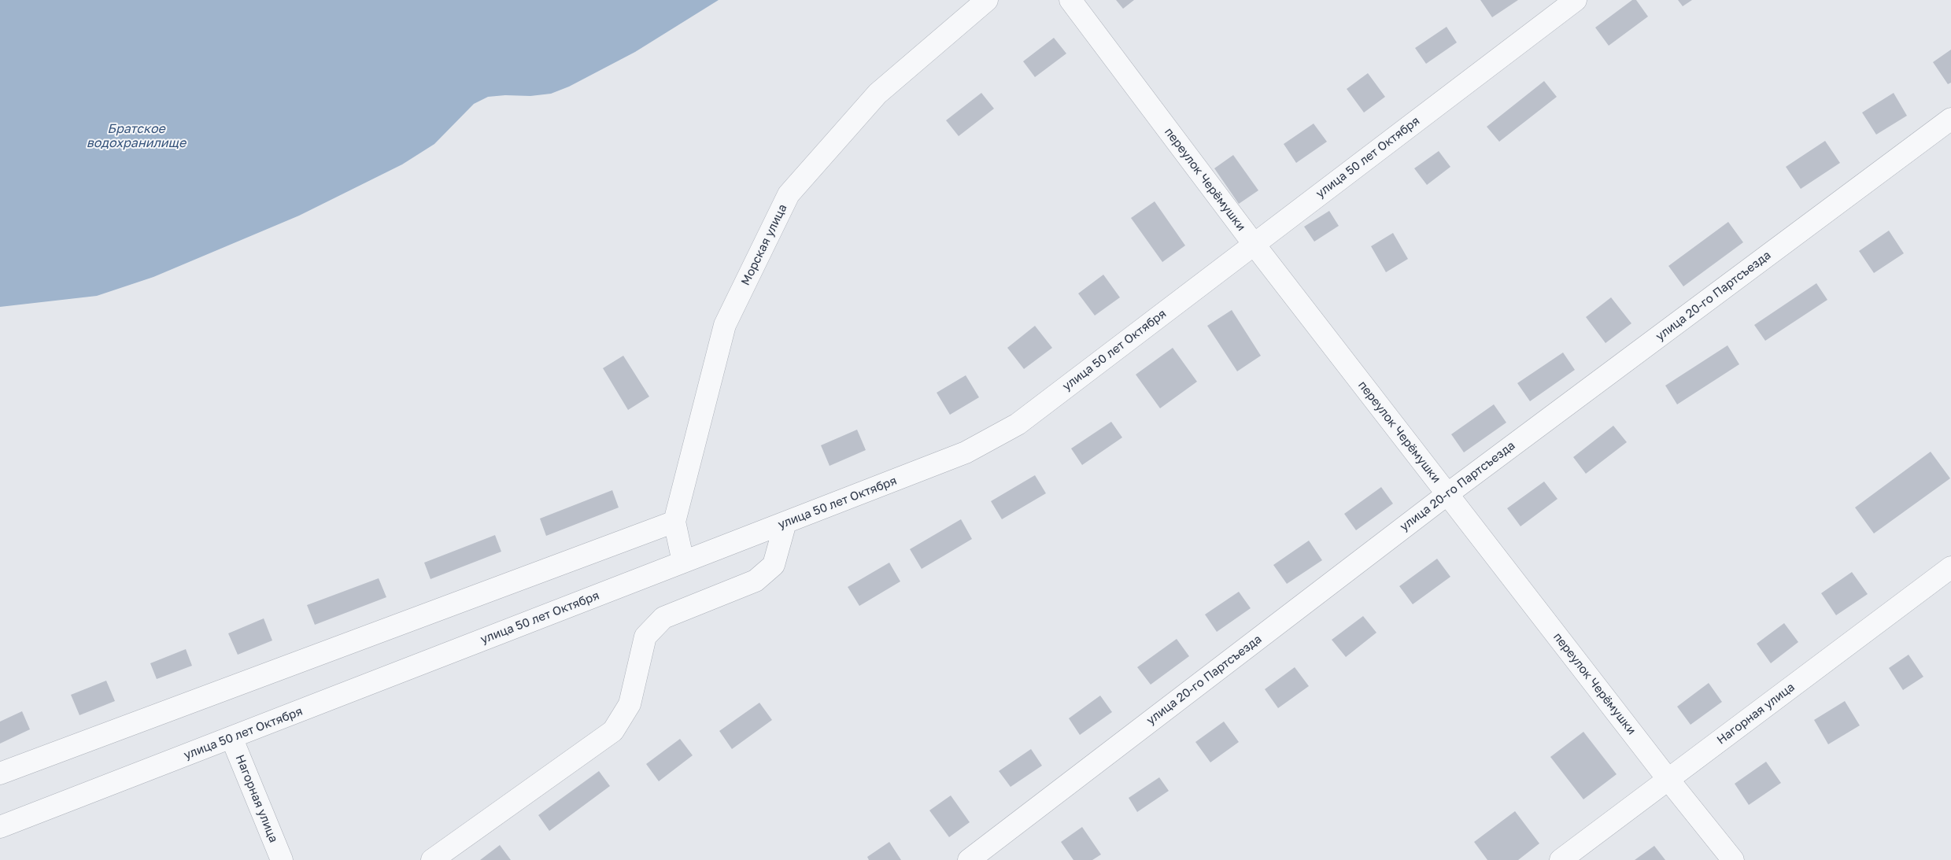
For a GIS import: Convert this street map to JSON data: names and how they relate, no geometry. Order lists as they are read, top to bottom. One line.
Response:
{"streets":{"street":["улица 50 лет Октября","переулок Черёмушки","Морская улица","улица 20-го Партсъезда","Нагорная улица"]},"crossings":[["улица 50 лет Октября","переулок Черёмушки"],["улица 50 лет Октября","Морская улица"],["улица 50 лет Октября","Нагорная улица"],["переулок Черёмушки","улица 20-го Партсъезда"],["переулок Черёмушки","Нагорная улица"]],"water":["Братское водохранилище"]}
